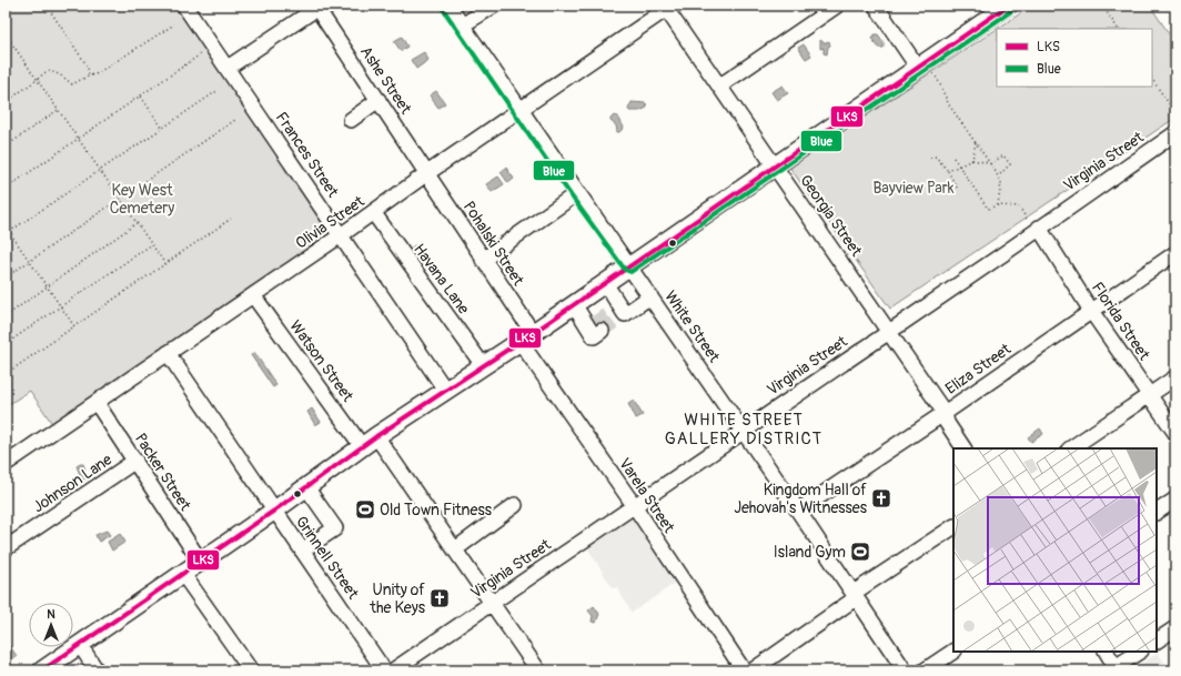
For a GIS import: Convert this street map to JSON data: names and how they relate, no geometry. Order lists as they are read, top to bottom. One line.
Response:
{"streets":{"street":["Ashe Street","Frances Street","Virginia Street","Georgia Street","Olivia Street","Pohalski Street","Havana Lane","Florida Street","White Street","Watson Street","Eliza Street","Packer Street","Johnson Lane","Varela Street","Grinnell Street"]},"crossings":[["Ashe Street","Olivia Street"],["Ashe Street","Pohalski Street"],["Frances Street","Olivia Street"],["Virginia Street","Georgia Street"],["Virginia Street","Florida Street"],["Virginia Street","White Street"],["Virginia Street","Watson Street"],["Virginia Street","Varela Street"],["Georgia Street","Olivia Street"],["Georgia Street","Eliza Street"],["Olivia Street","Pohalski Street"],["Olivia Street","Havana Lane"],["Olivia Street","White Street"],["Olivia Street","Watson Street"],["Olivia Street","Packer Street"],["Olivia Street","Grinnell Street"],["Pohalski Street","Varela Street"],["Florida Street","Eliza Street"],["White Street","Eliza Street"],["Packer Street","Johnson Lane"]],"districts":["WHITE STREET GALLERY DISTRICT"],"parks":["Bayview Park","Key West Cemetery"],"places":{"church":["Kingdom Hall of Jehovah's Witnesses","Unity of the Keys"],"sports":["Old Town Fitness","Island Gym"]},"lines":["transit line LKS","transit line Blue"],"legend":["LKS","Blue"],"north":"top"}
